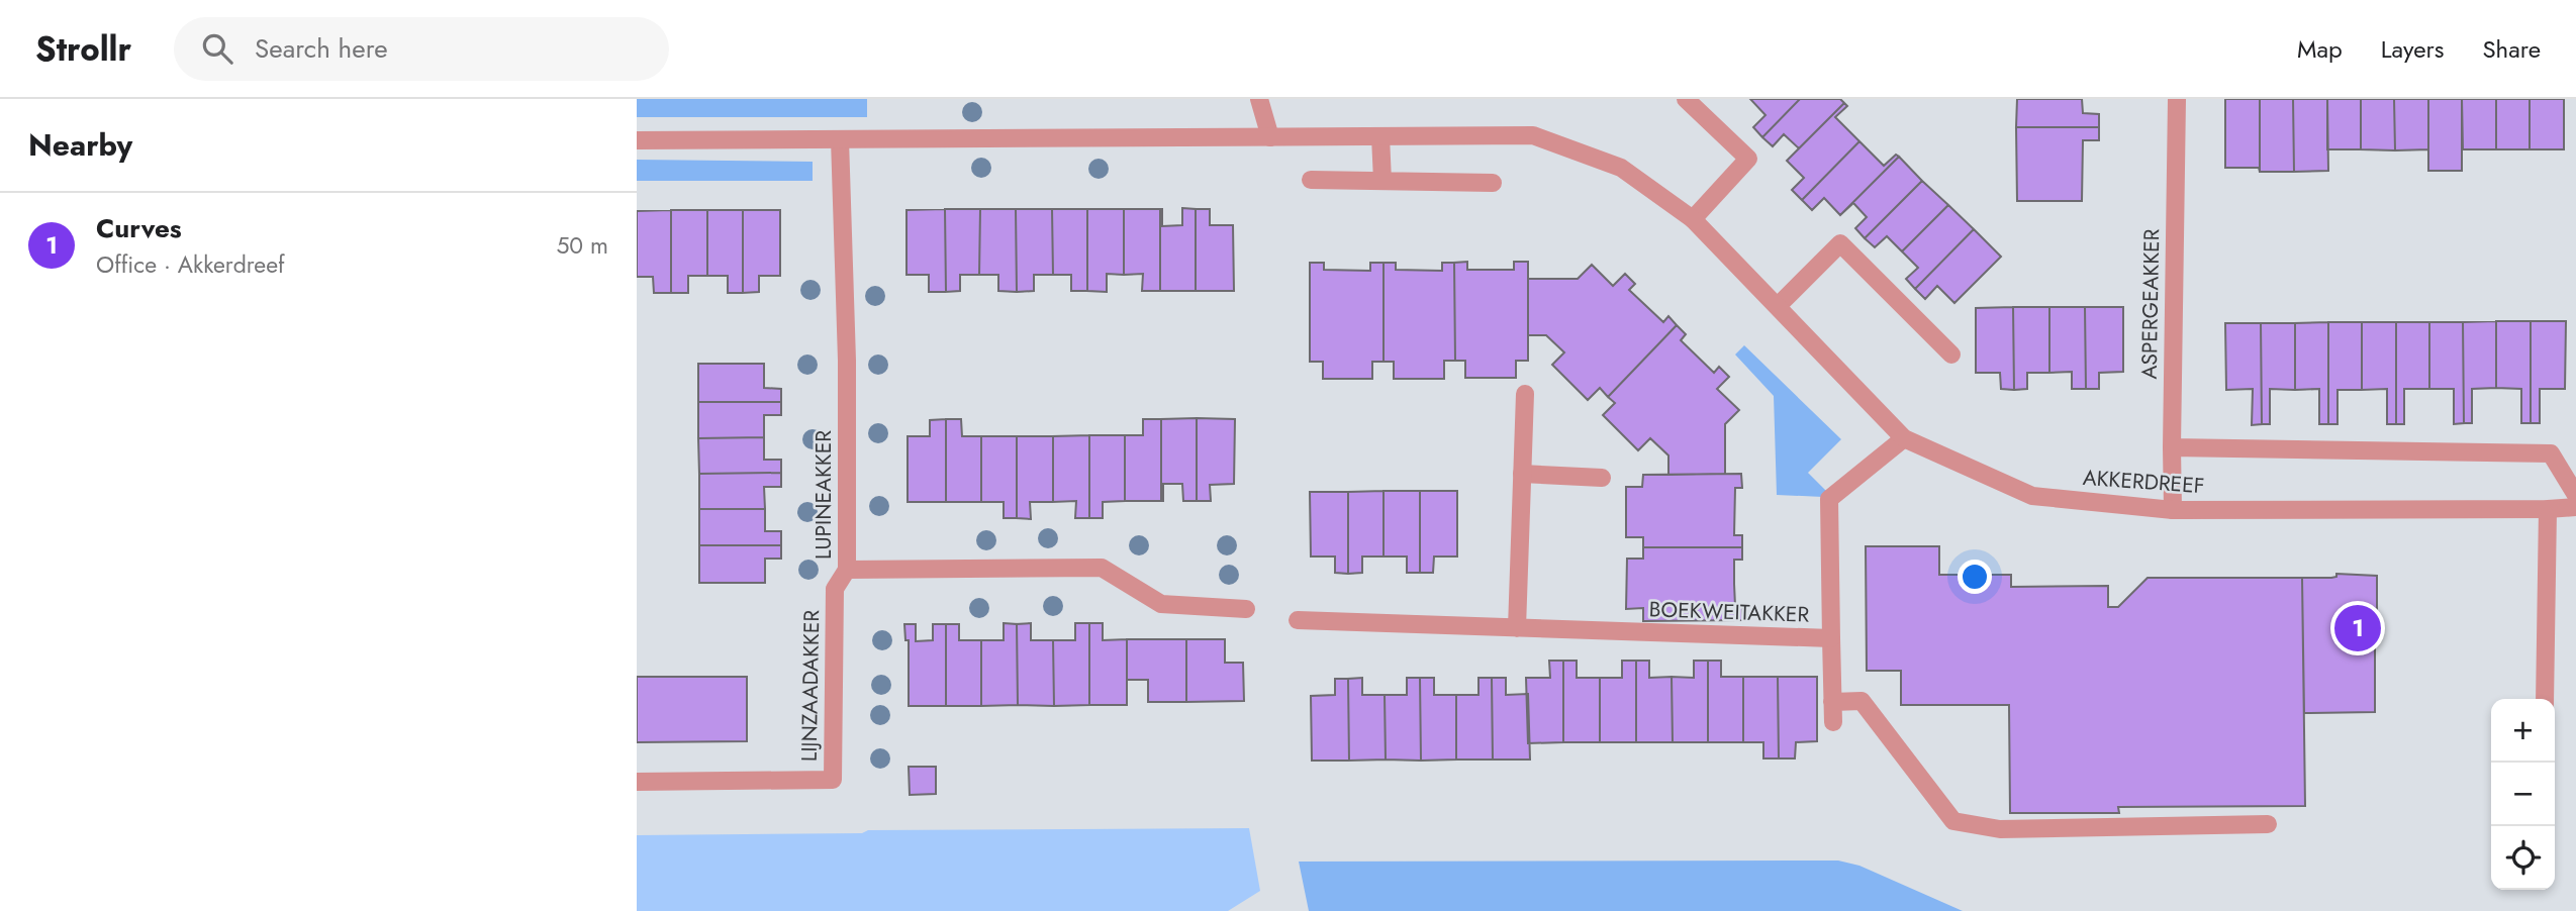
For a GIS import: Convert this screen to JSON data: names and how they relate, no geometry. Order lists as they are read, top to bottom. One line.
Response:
{"streets":{"street":["ASPERGEAKKER","AKKERDREEF","LUPINEAKKER","BOEKWEITAKKER","LIJNZAADAKKER"]},"crossings":[["ASPERGEAKKER","AKKERDREEF"],["AKKERDREEF","LUPINEAKKER"],["AKKERDREEF","BOEKWEITAKKER"],["LUPINEAKKER","LIJNZAADAKKER"]],"page":{"header":"Strollr","search":"Search here","nav":["Map","Layers","Share"],"heading":"Nearby","list":[{"mark":"1","name":"Curves","note":"Office · Akkerdreef","value":"50 m"}],"pins":"1","map_buttons":["+","−"]}}
